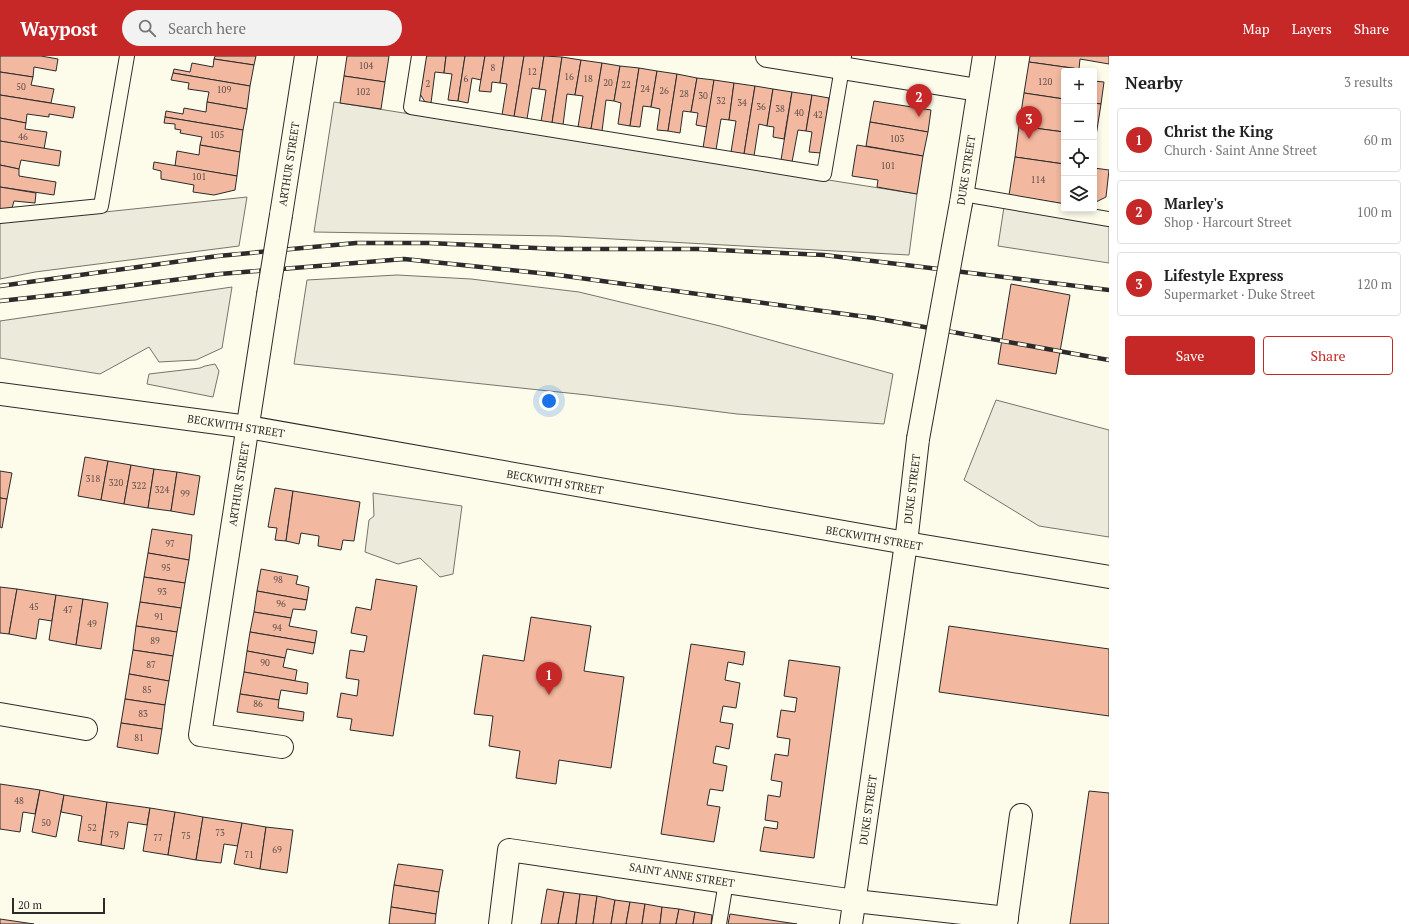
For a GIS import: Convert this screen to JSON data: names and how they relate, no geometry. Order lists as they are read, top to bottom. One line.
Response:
{"streets":{"street":["ARTHUR STREET","DUKE STREET","BECKWITH STREET","SAINT ANNE STREET"]},"crossings":[["ARTHUR STREET","BECKWITH STREET"],["DUKE STREET","BECKWITH STREET"],["DUKE STREET","SAINT ANNE STREET"]],"house_numbers":["104","8","12","16","6","18","120","20","2","22","50","24","109","26","102","28","30","32","34","36","38","40","42","105","46","103","101","101","114","318","320","322","324","99","97","95","98","93","96","45","47","91","49","94","89","90","87","85","86","83","81","48","50","52","73","79","75","77","69","71"],"scale_bar":"20 m","page":{"header":"Waypost","search":"Search here","nav":["Map","Layers","Share"],"heading":["Nearby","3 results"],"map_buttons":["+","−"],"pins":["2","3","1"],"list":[{"mark":"1","name":"Christ the King","note":"Church · Saint Anne Street","value":"60 m"},{"mark":"2","name":"Marley's","note":"Shop · Harcourt Street","value":"100 m"},{"mark":"3","name":"Lifestyle Express","note":"Supermarket · Duke Street","value":"120 m"}],"buttons":["Save","Share"],"scale":"20 m"}}
